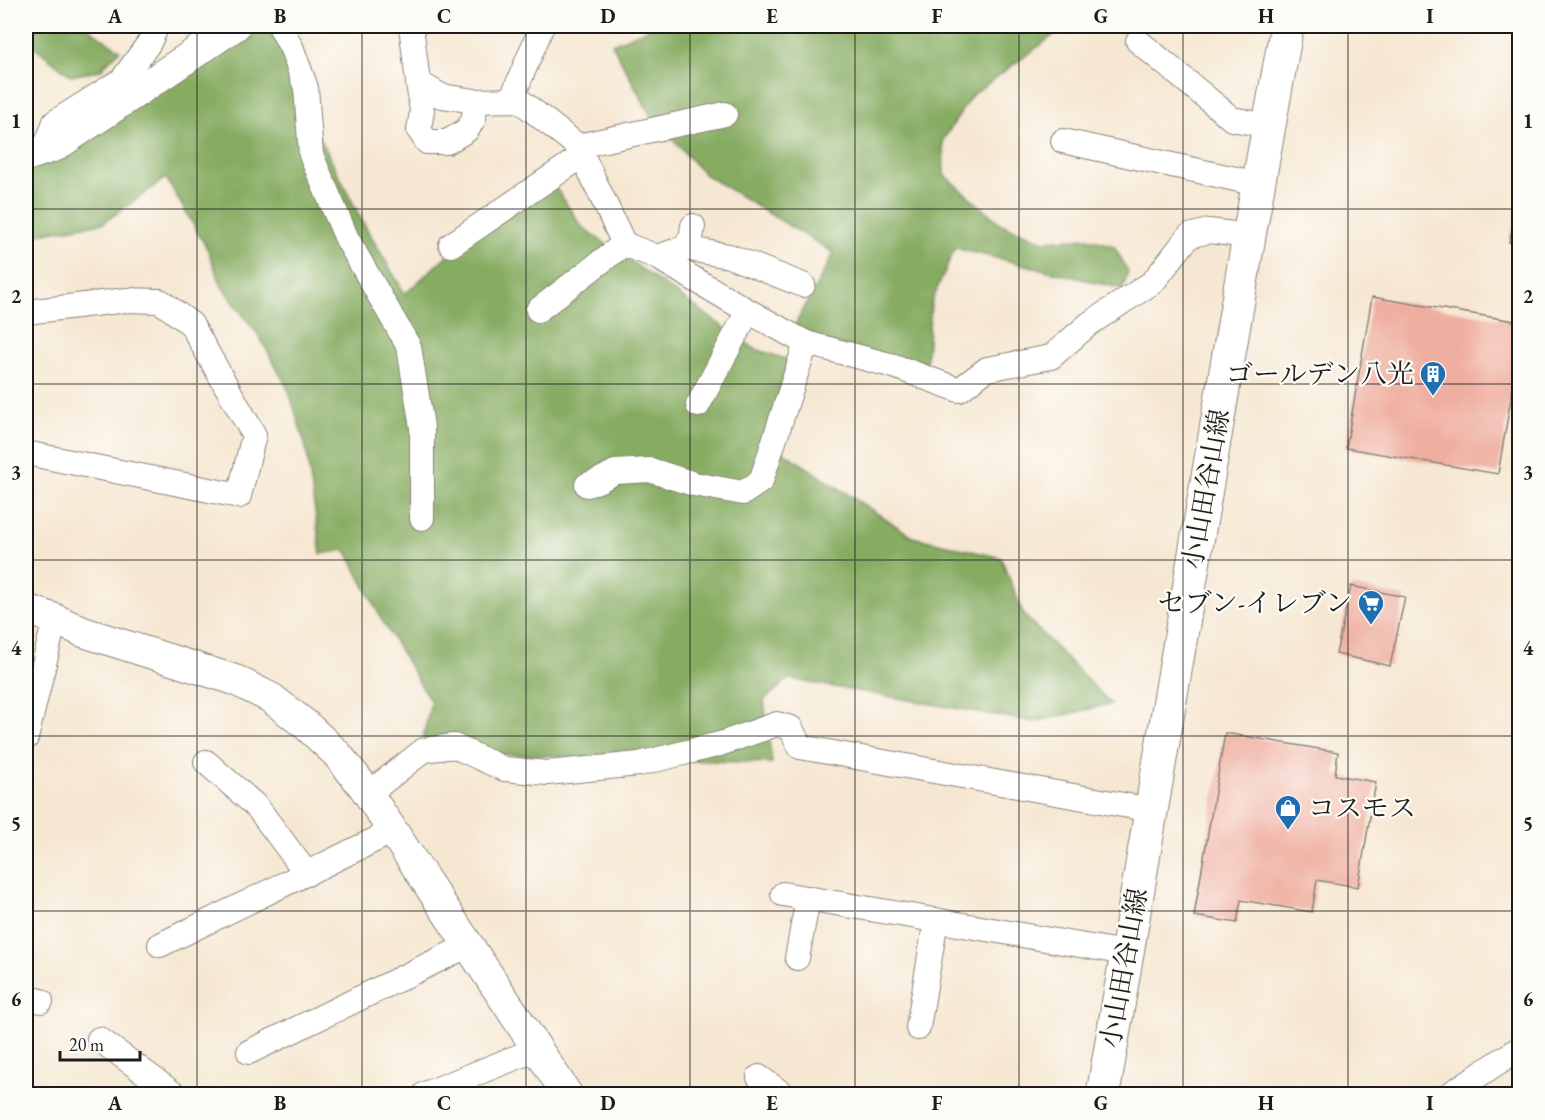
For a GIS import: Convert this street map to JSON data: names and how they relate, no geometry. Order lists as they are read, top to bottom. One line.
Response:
{"streets":{"main road":["小山田谷山線"]},"places":{"building":["ゴールデン八光"],"supermarket":["セブン-イレブン"],"shop":["コスモス"]},"scale_bar":"20 m","grid":{"columns":["A","B","C","D","E","F","G","H","I"],"rows":["1","2","3","4","5","6"]}}
